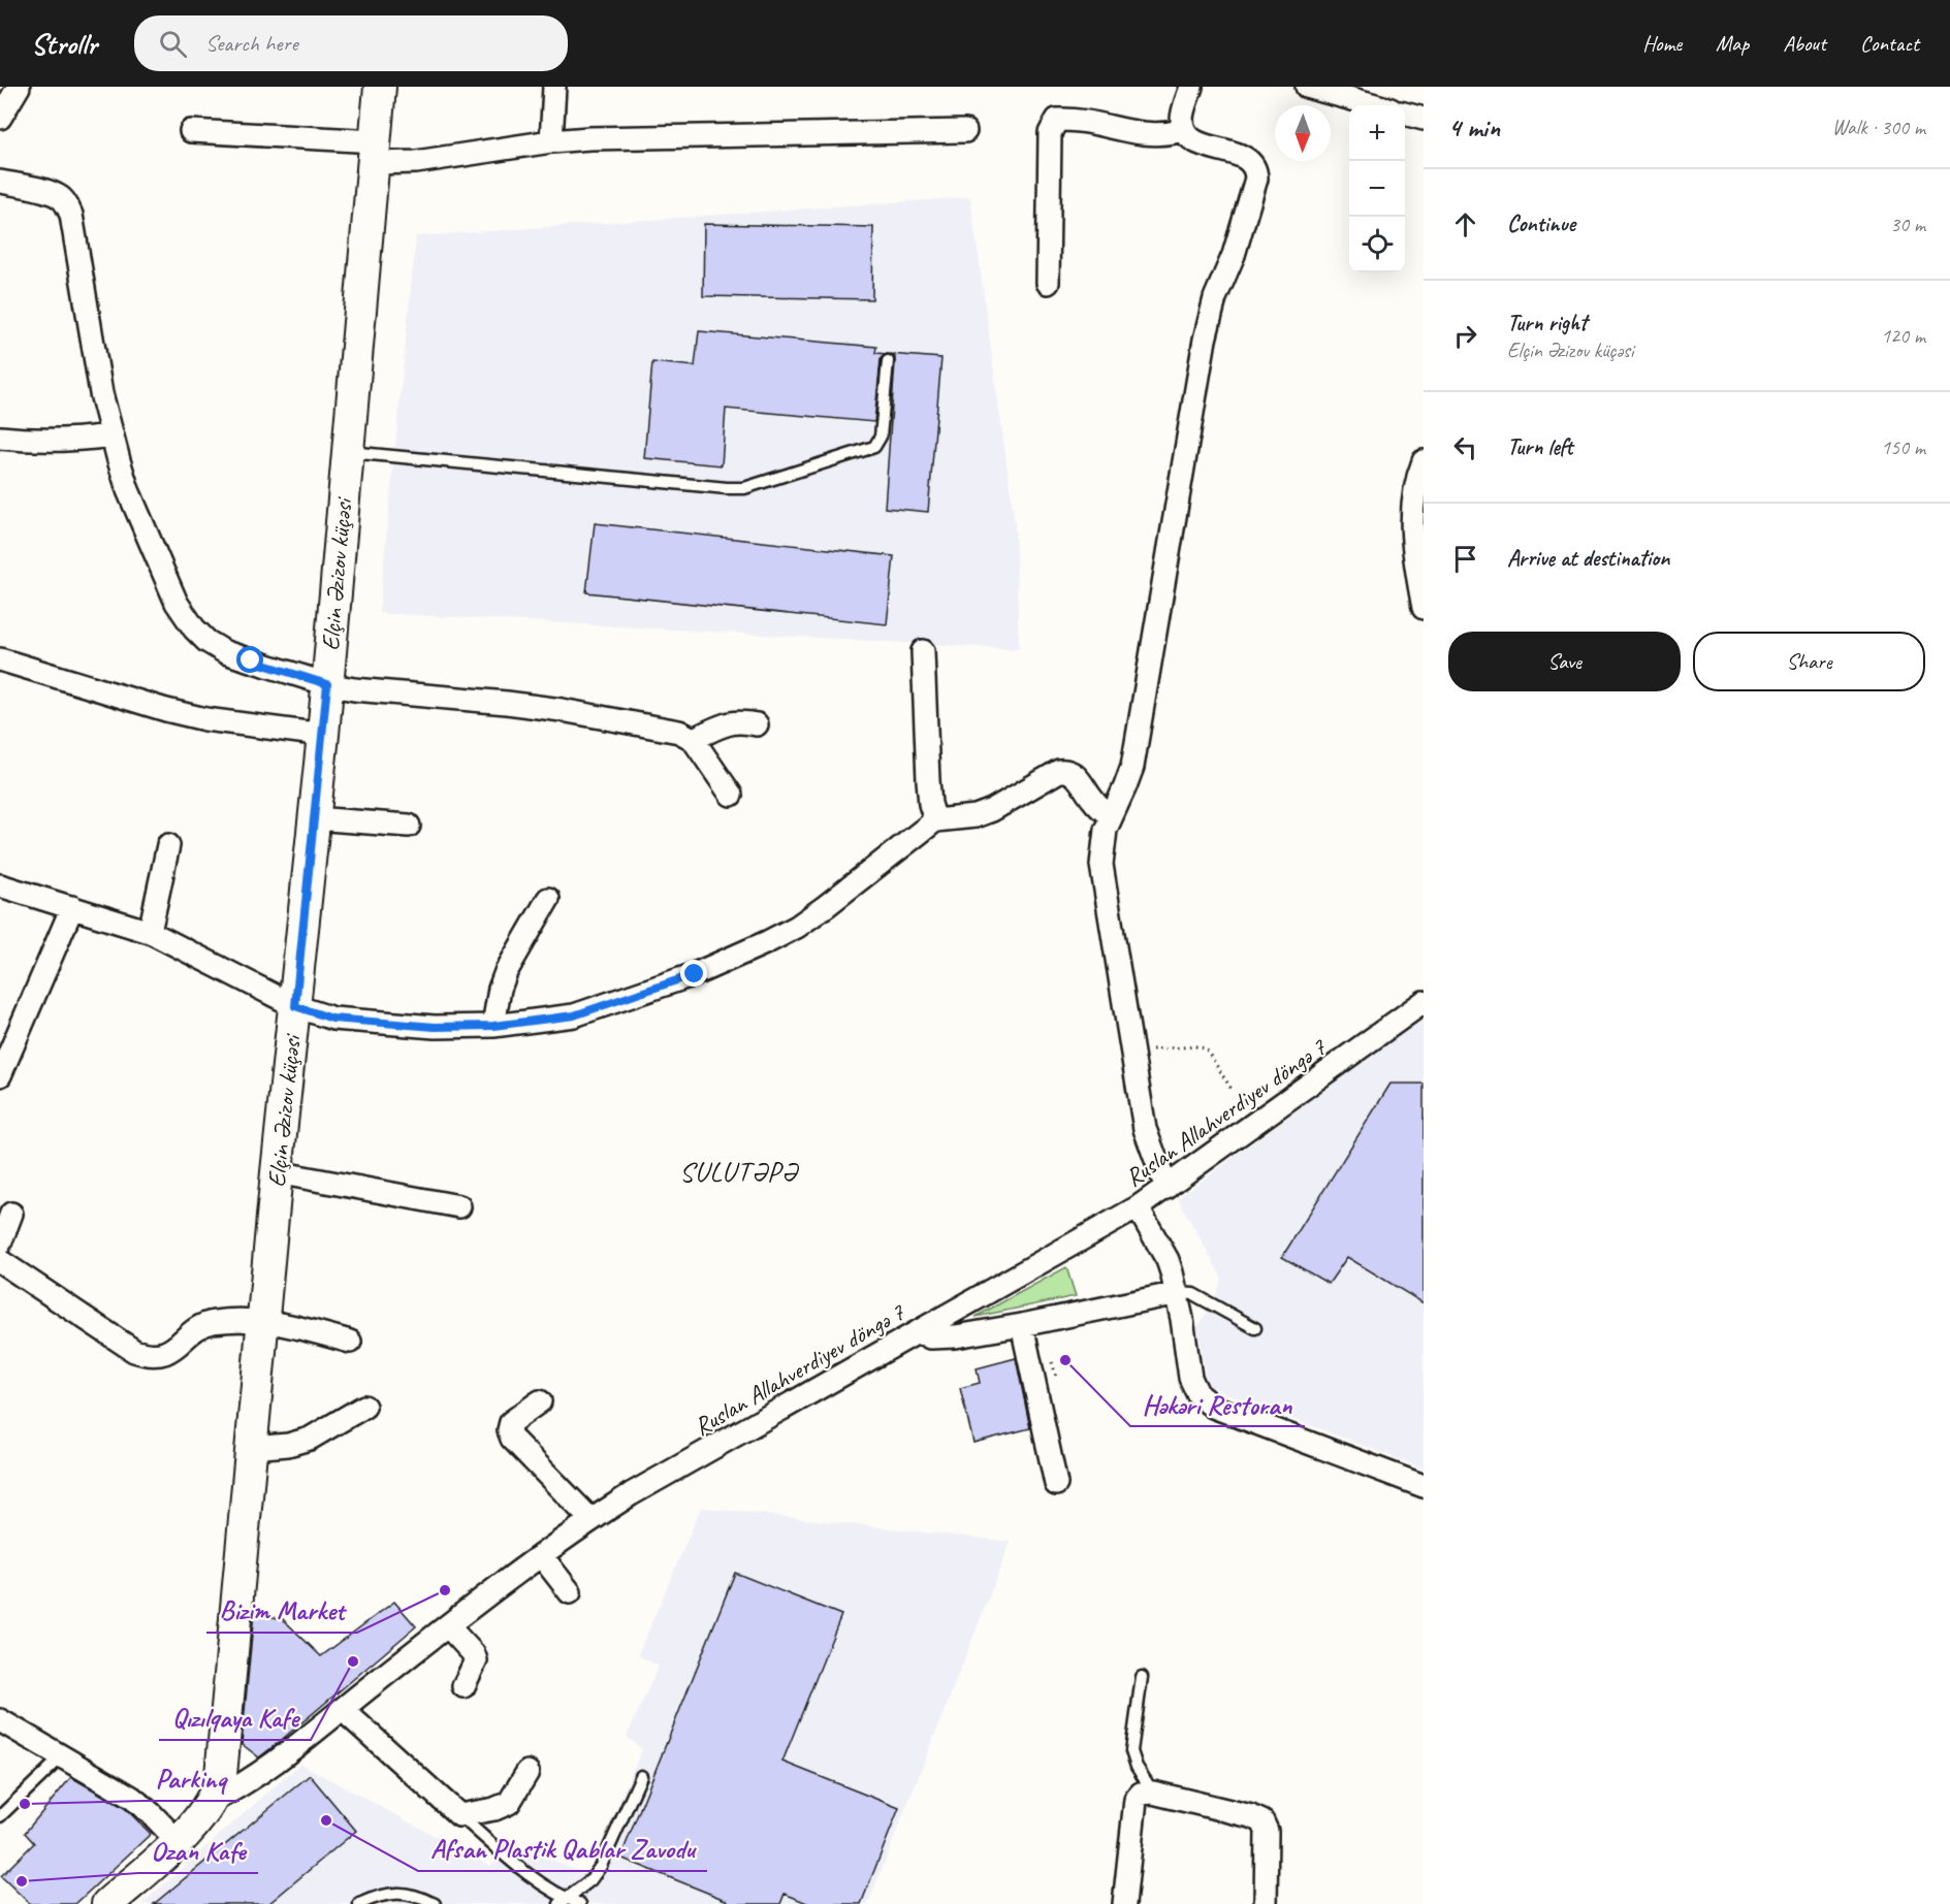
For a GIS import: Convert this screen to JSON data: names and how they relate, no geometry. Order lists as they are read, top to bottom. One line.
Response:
{"streets":{"street":["Elçin Əzizov küçəsi","Ruslan Allahverdiyev döngə 7"]},"crossings":[["Elçin Əzizov küçəsi","Ruslan Allahverdiyev döngə 7"]],"districts":["SULUTƏPƏ"],"places":["Həkəri Restoran","Bizim Market","Qızılqaya Kafe","Parkinq","Afsan Plastik Qablar Zavodu","Ozan Kafe"],"north":"bottom","page":{"header":"Strollr","search":"Search here","nav":["Home","Map","About","Contact"],"heading":["4 min","Walk · 300 m"],"map_buttons":["+","−"],"list":[["Continue","30 m"],["Turn right","Elçin Əzizov küçəsi","120 m"],["Turn left","150 m"],"Arrive at destination"],"buttons":["Save","Share"]}}
